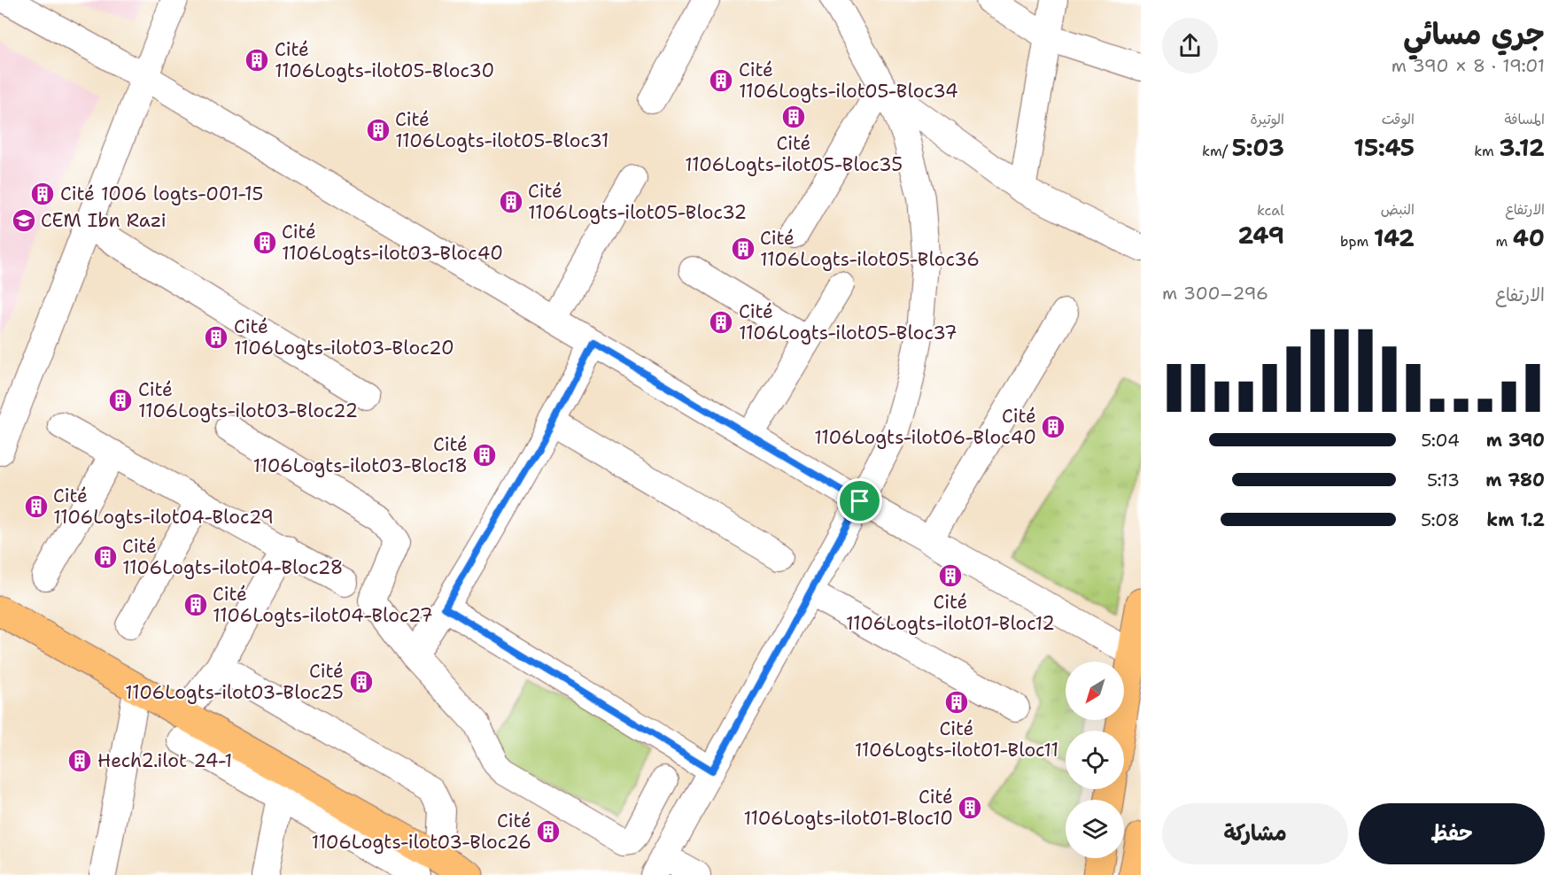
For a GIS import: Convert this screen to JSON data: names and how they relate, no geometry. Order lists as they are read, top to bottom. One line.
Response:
{"places":{"building":["Cité 1106Logts-ilot05-Bloc30","Cité 1106Logts-ilot05-Bloc34","Cité 1106Logts-ilot05-Bloc35","Cité 1106Logts-ilot05-Bloc31","Cité 1006 logts-001-15","Cité 1106Logts-ilot05-Bloc32","Cité 1106Logts-ilot03-Bloc40","Cité 1106Logts-ilot05-Bloc36","Cité 1106Logts-ilot05-Bloc37","Cité 1106Logts-ilot03-Bloc20","Cité 1106Logts-ilot03-Bloc22","Cité 1106Logts-ilot06-Bloc40","Cité 1106Logts-ilot03-Bloc18","Cité 1106Logts-ilot04-Bloc29","Cité 1106Logts-ilot04-Bloc28","Cité 1106Logts-ilot01-Bloc12","Cité 1106Logts-ilot04-Bloc27","Cité 1106Logts-ilot03-Bloc25","Cité 1106Logts-ilot01-Bloc11","Hech2.ilot 24-1","Cité 1106Logts-ilot01-Bloc10","Cité 1106Logts-ilot03-Bloc26"],"school or university":["CEM Ibn Razi"]},"north":"bottom left","page":{"heading":["جري مسائي","19:01 · 8 × 390 m"],"stats":[["المسافة","3.12 km"],["الوقت","15:45"],["الوتيرة","5:03 /km"],["الارتفاع","40 m"],["النبض","142 bpm"],["kcal","249"]],"chart":["الارتفاع","296–300 m"],"list":[{"name":"390 m","note":"5:04"},{"name":"780 m","note":"5:13"},{"name":"1.2 km","note":"5:08"}],"buttons":["حفظ","مشاركة"]}}
